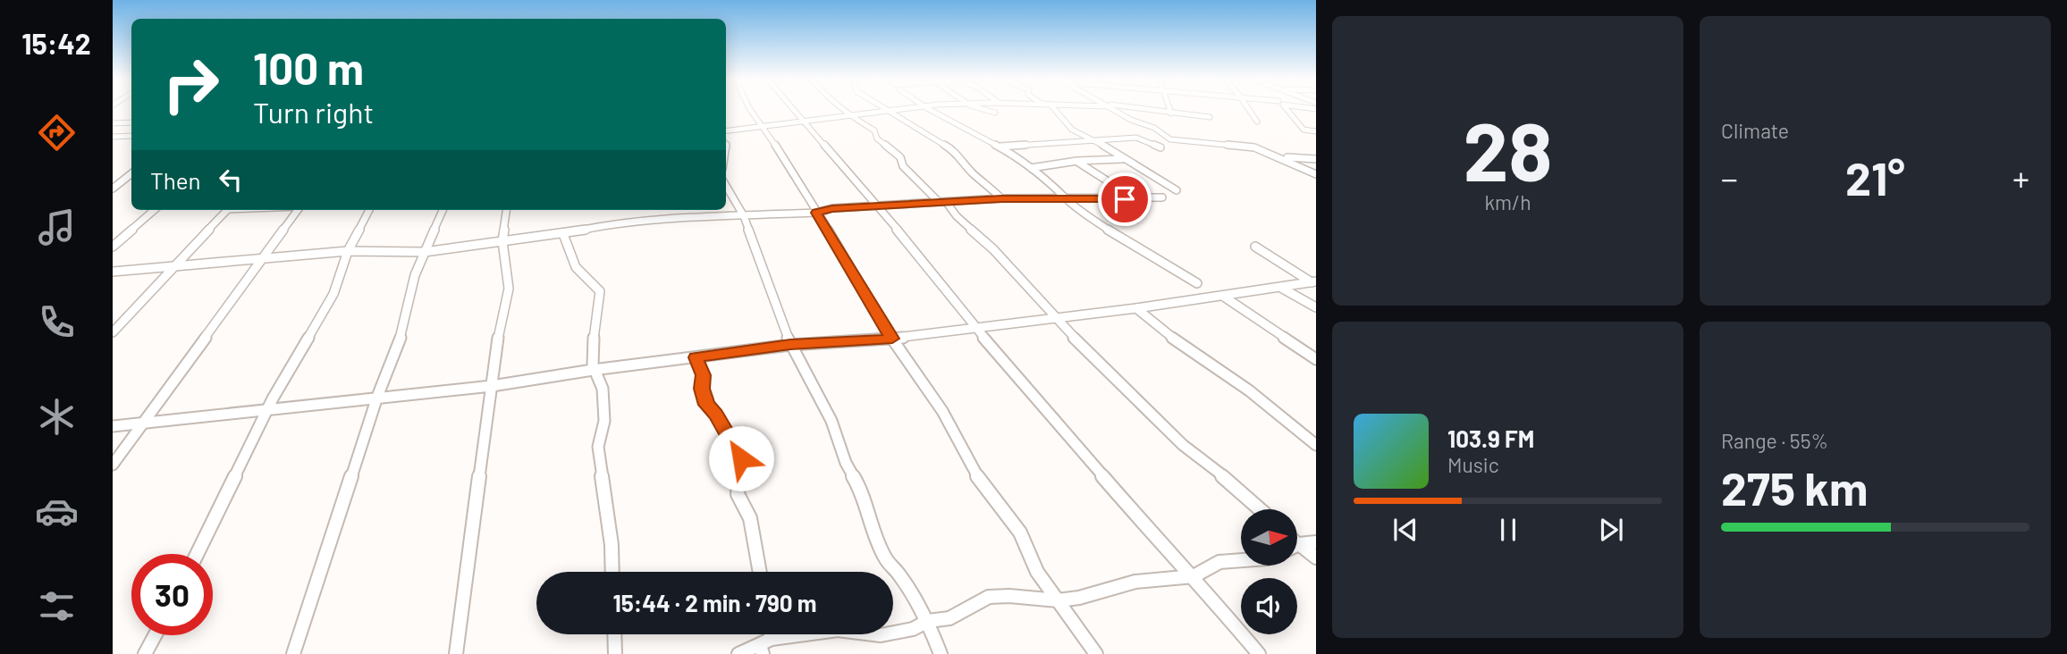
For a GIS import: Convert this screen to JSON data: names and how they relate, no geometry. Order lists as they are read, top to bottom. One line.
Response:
{"north":"right","page":{"tabs":"15:42","tile":[["28","km/h"],"Climate",["Range · 55%","275 km"]],"turn":["100 m","Turn right"],"then":"Then","heat":["−","21°","+"],"song":["103.9 FM","Music"],"limit":"30","trip":"15:44 · 2 min · 790 m"}}
